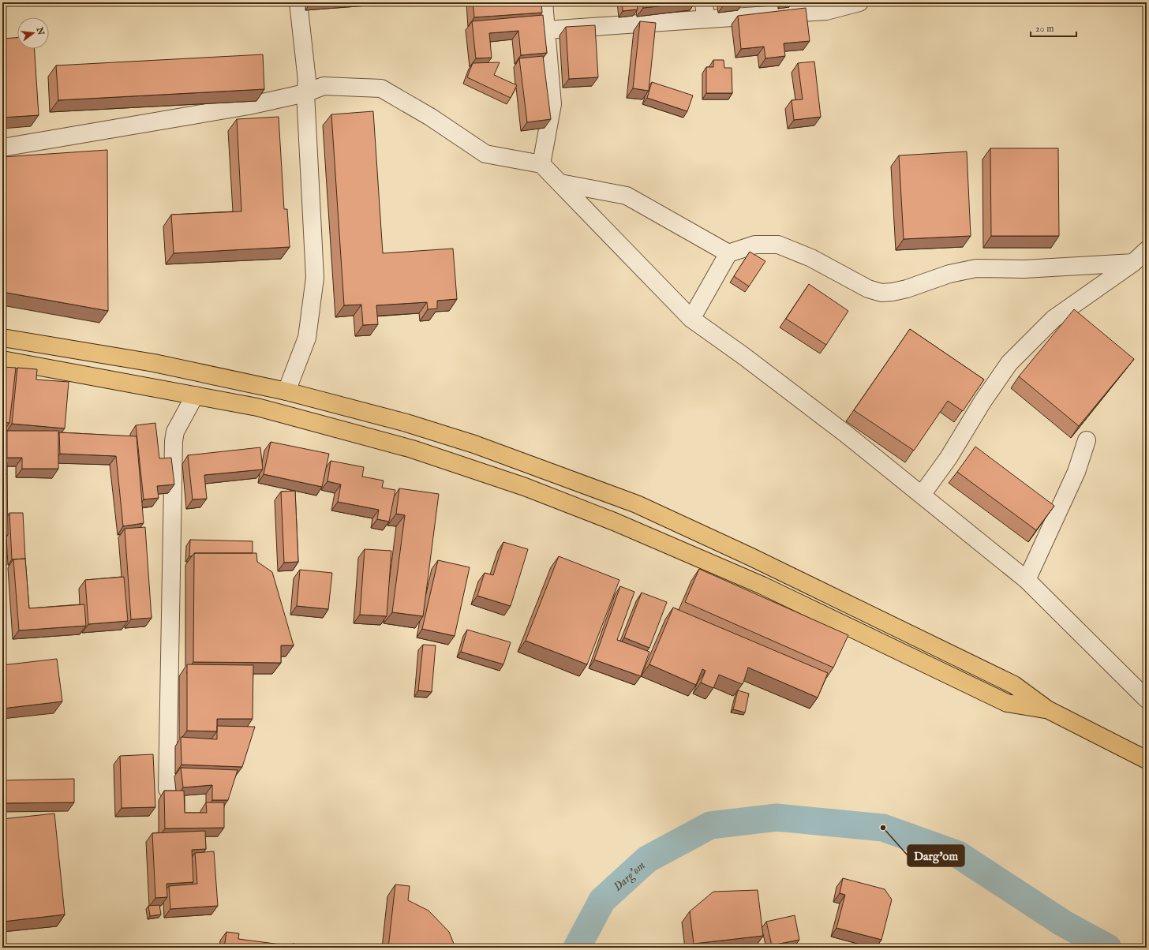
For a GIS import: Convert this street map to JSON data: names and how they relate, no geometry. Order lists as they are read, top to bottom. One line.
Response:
{"water":["Darg'om"],"places":["Darg'om"],"scale_bar":"20 m","north":"right"}
